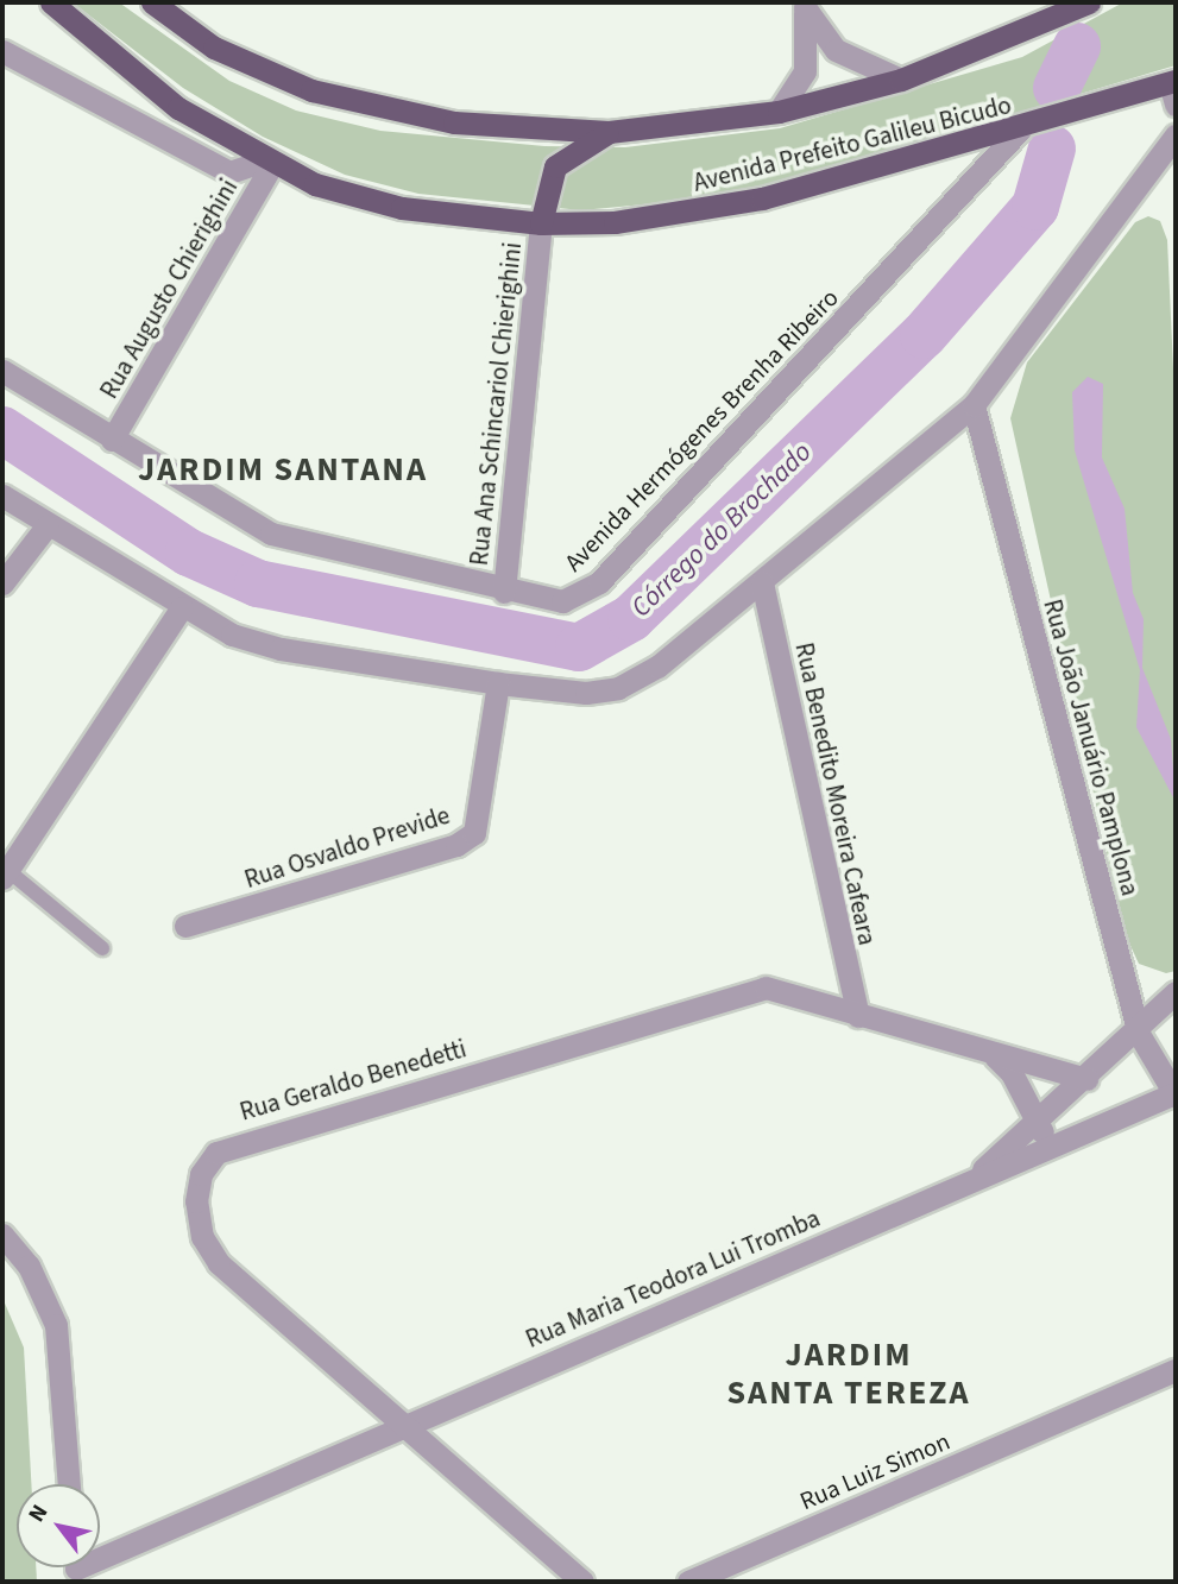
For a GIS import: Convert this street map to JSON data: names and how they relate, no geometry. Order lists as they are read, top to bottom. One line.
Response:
{"streets":{"main road":["Avenida Prefeito Galileu Bicudo"],"street":["Rua Augusto Chierighini","Rua Ana Schincariol Chierighini","Avenida Hermógenes Brenha Ribeiro","Rua João Januário Pamplona","Rua Benedito Moreira Cafeara","Rua Osvaldo Previde","Rua Geraldo Benedetti","Rua Maria Teodora Lui Tromba","Rua Luiz Simon"]},"crossings":[["Avenida Prefeito Galileu Bicudo","Rua Augusto Chierighini"],["Avenida Prefeito Galileu Bicudo","Rua Ana Schincariol Chierighini"],["Avenida Prefeito Galileu Bicudo","Avenida Hermógenes Brenha Ribeiro"],["Rua Augusto Chierighini","Avenida Hermógenes Brenha Ribeiro"],["Rua Ana Schincariol Chierighini","Avenida Hermógenes Brenha Ribeiro"],["Rua João Januário Pamplona","Rua Maria Teodora Lui Tromba"],["Rua Benedito Moreira Cafeara","Rua Geraldo Benedetti"],["Rua Geraldo Benedetti","Rua Maria Teodora Lui Tromba"]],"districts":["JARDIM SANTANA","JARDIM SANTA TEREZA"],"water":["Córrego do Brochado"],"north":"top left"}
